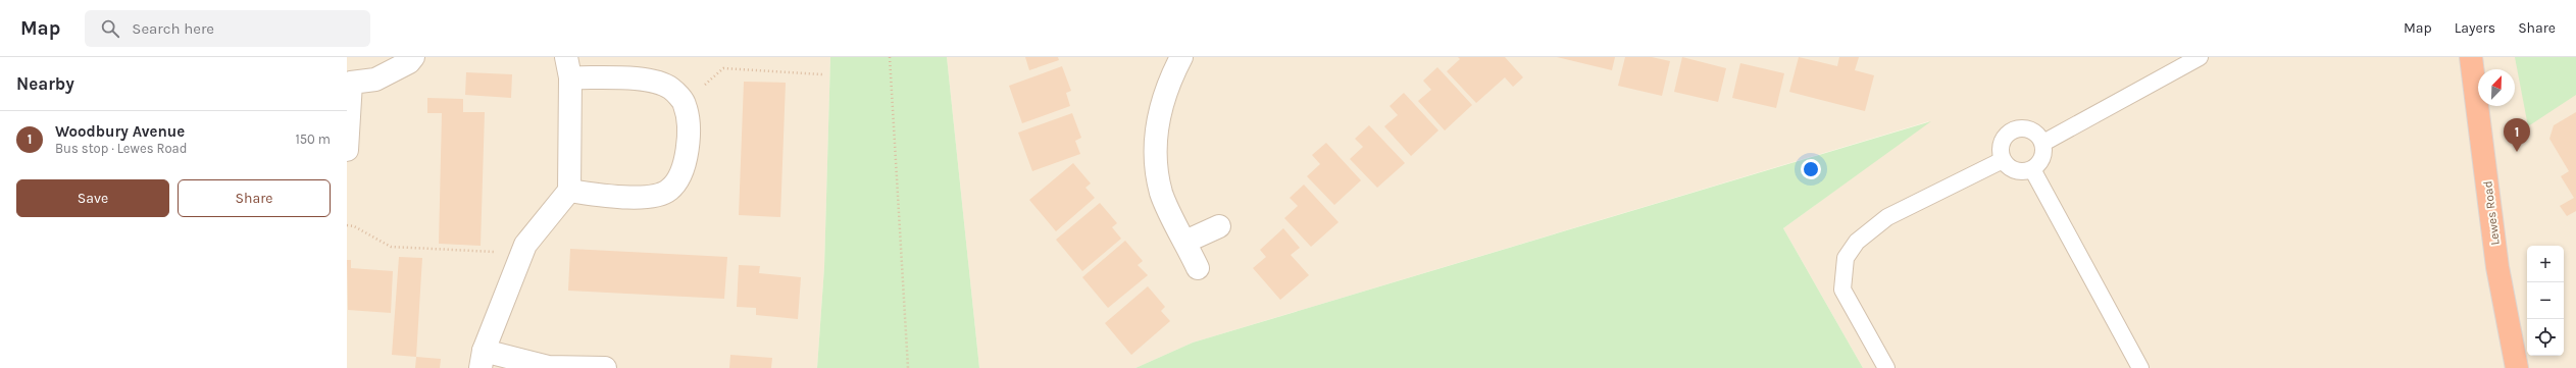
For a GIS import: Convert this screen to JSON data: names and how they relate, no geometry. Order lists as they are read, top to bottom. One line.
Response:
{"streets":{"highway":["Lewes Road"]},"north":"top right","page":{"header":"Map","search":"Search here","nav":["Map","Layers","Share"],"heading":"Nearby","list":[{"mark":"1","name":"Woodbury Avenue","note":"Bus stop · Lewes Road","value":"150 m"}],"pins":"1","buttons":["Save","Share"],"map_buttons":["+","−"]}}
